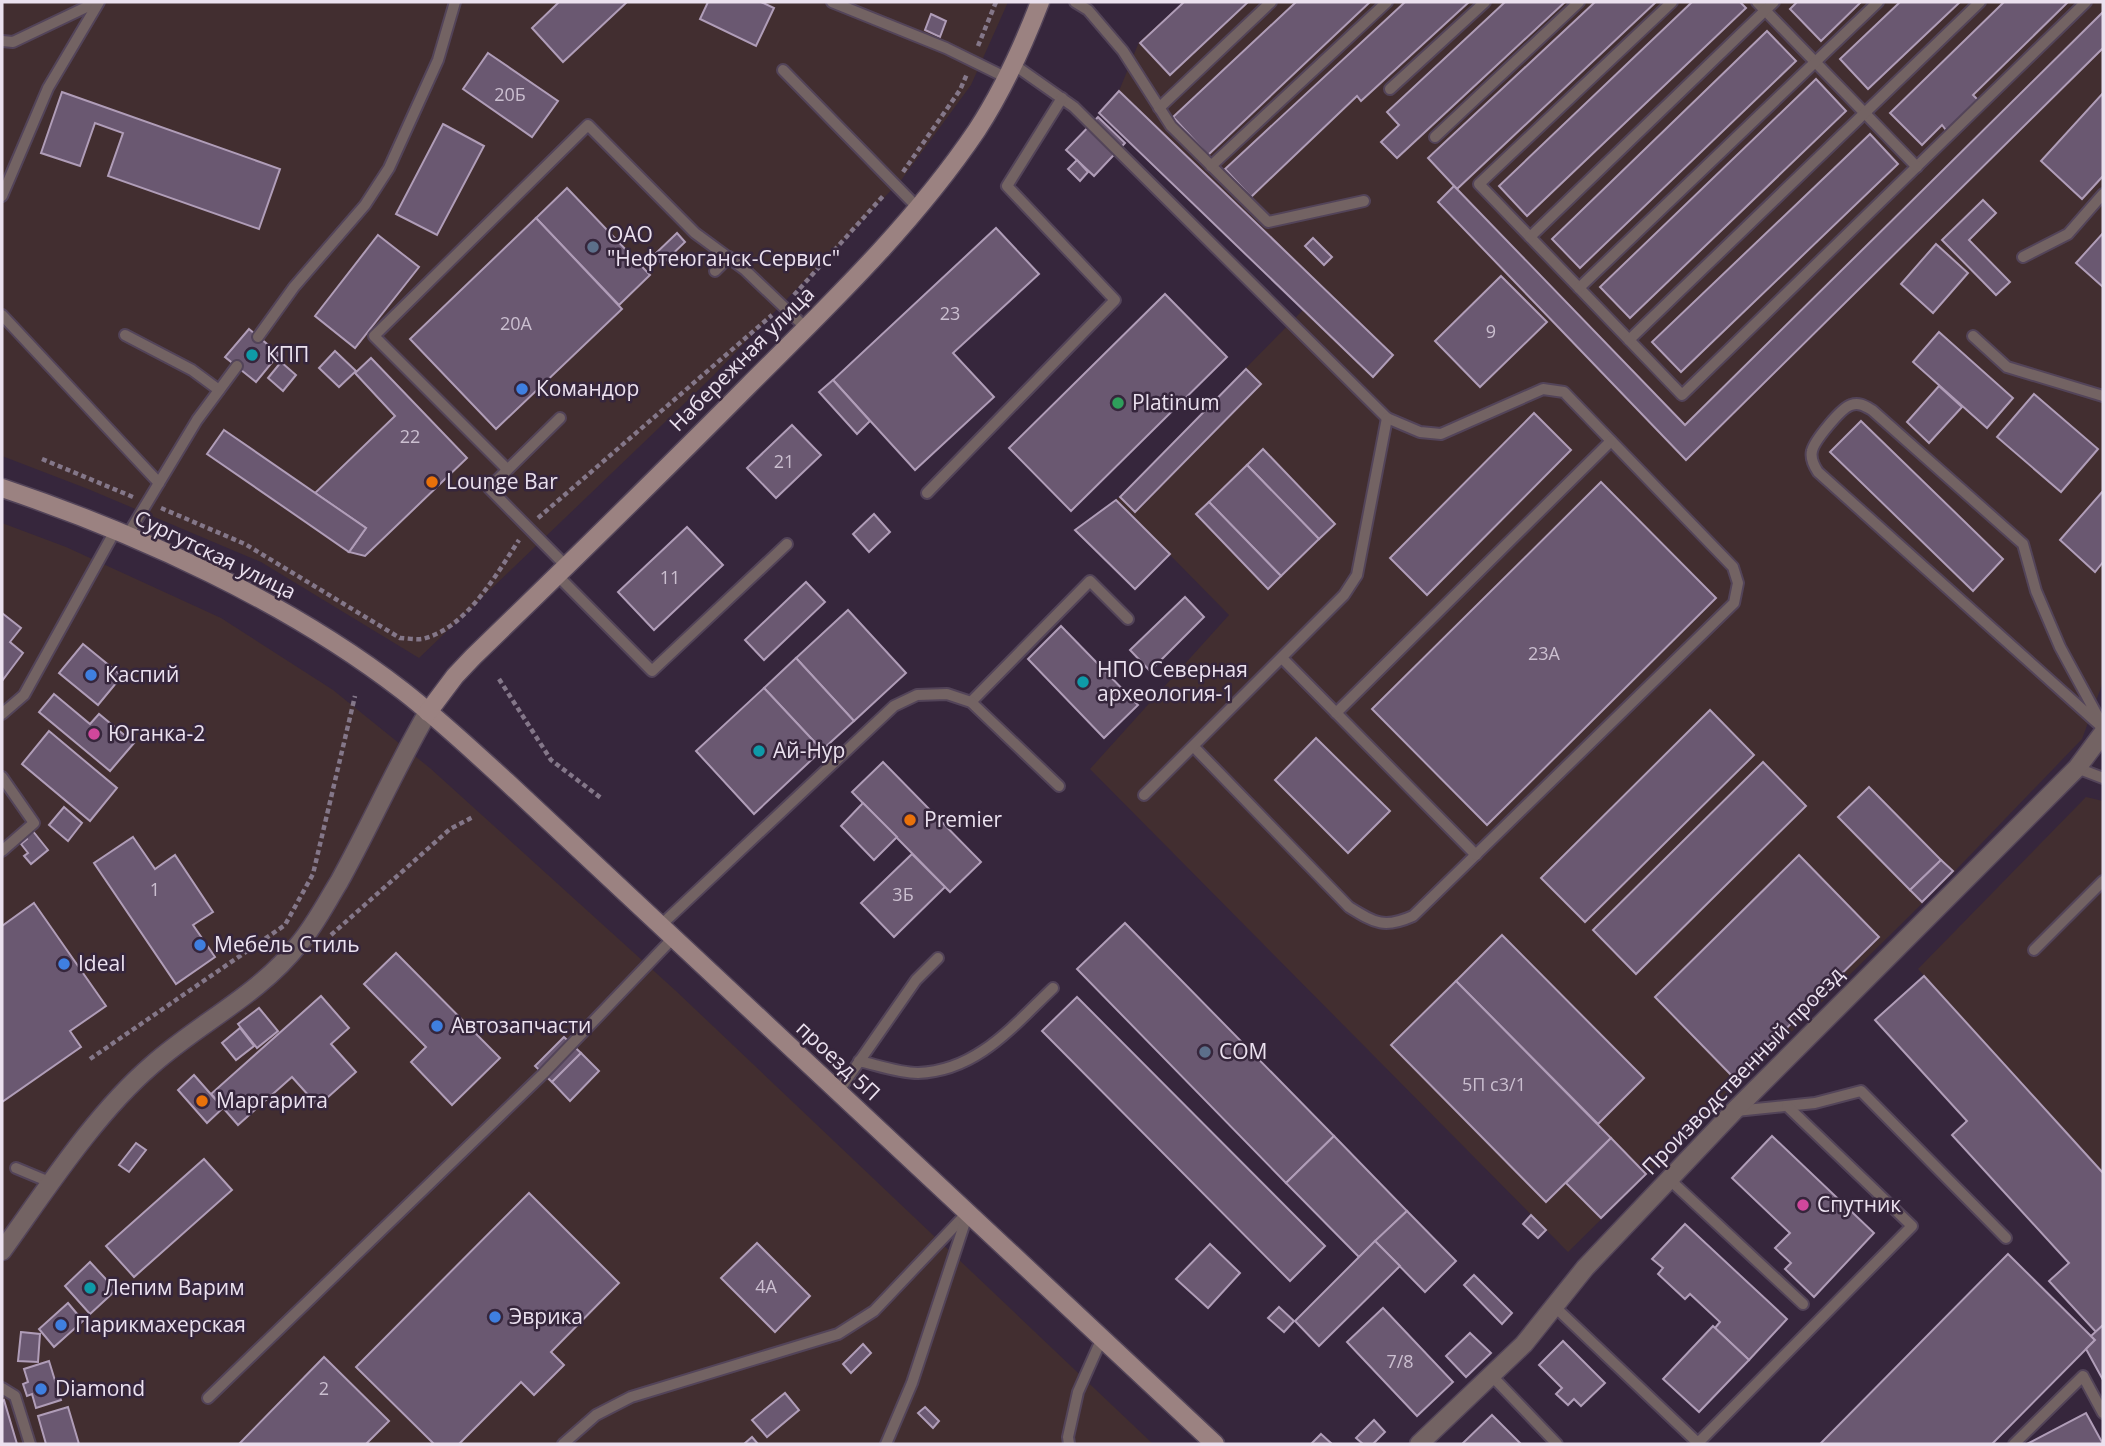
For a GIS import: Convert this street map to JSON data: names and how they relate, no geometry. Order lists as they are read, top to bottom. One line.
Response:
{"streets":{"street":["Набережная улица","Сургутская улица","проезд 5П","Производственный проезд"]},"crossings":[["Набережная улица","Сургутская улица"],["Набережная улица","проезд 5П"],["Сургутская улица","проезд 5П"]],"places":["ОАО \"Нефтеюганск-Сервис\"","КПП","Командор","Platinum","Lounge Bar","Каспий","НПО Северная археология-1","Юганка-2","Ай-Нур","Premier","Мебель Стиль","Ideal","Автозапчасти","СОМ","Маргарита","Спутник","Лепим Варим","Эврика","Парикмахерская","Diamond"],"house_numbers":["20Б","23","20А","9","22","21","11","23А","1","3Б","5П с3/1","4А","7/8","2"]}
